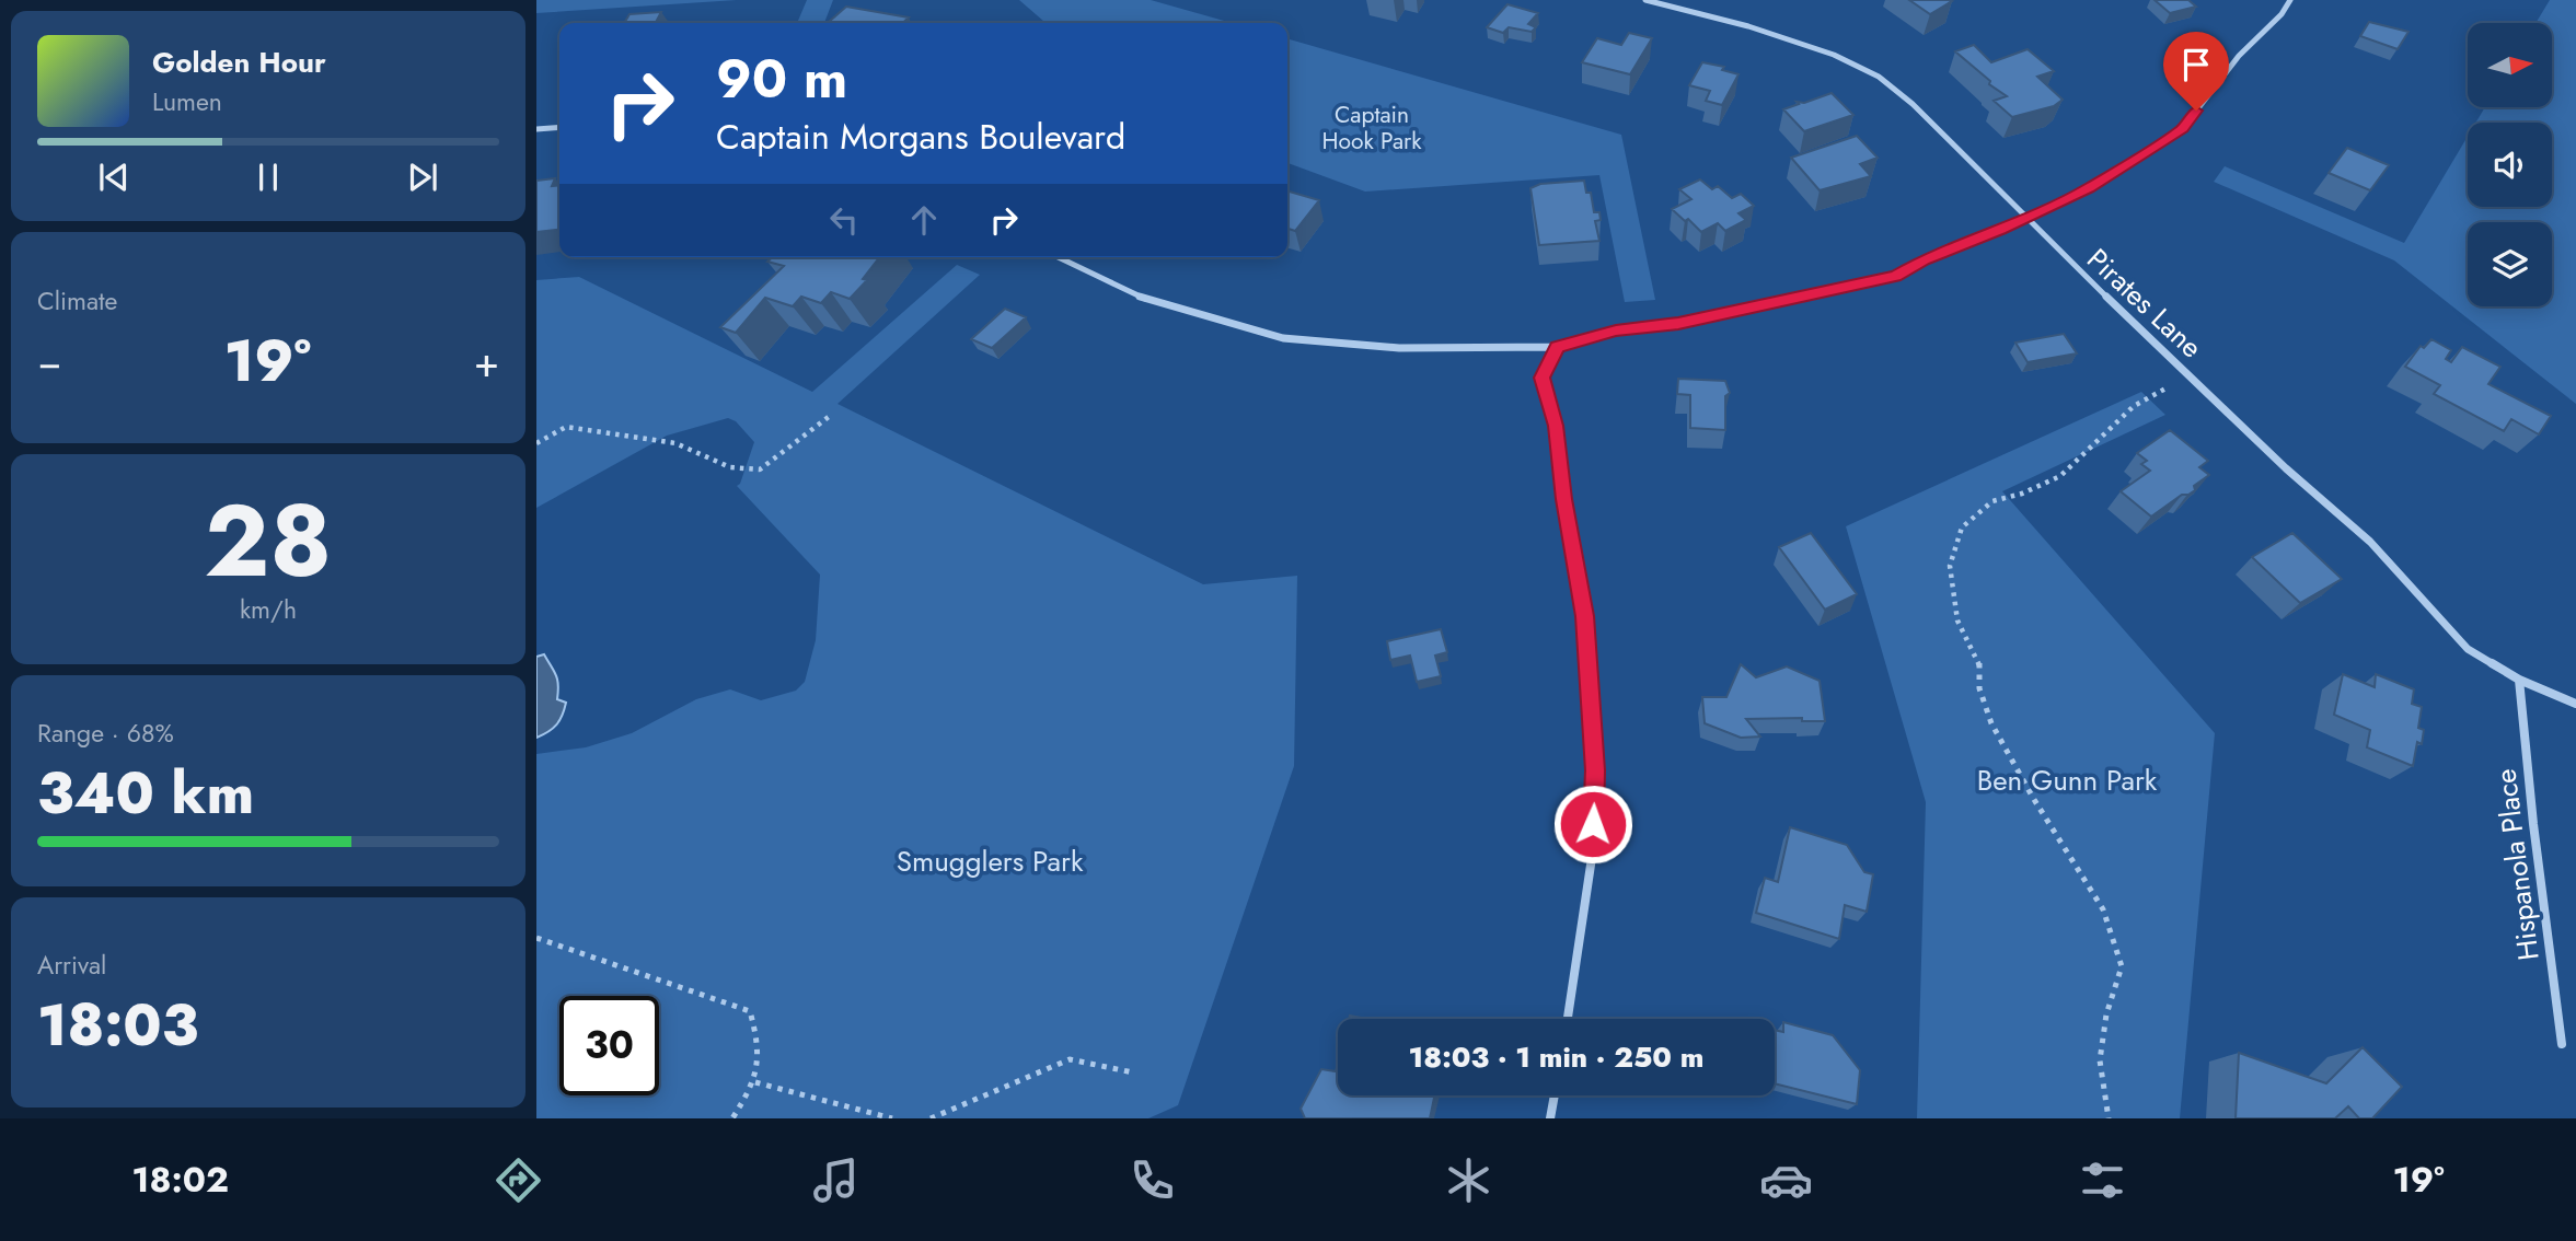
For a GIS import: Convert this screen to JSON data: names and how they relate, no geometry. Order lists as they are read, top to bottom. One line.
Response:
{"streets":{"street":["Pirates Lane","Hispanola Place"]},"crossings":[["Pirates Lane","Hispanola Place"]],"parks":["Captain Hook Park","Ben Gunn Park","Smugglers Park"],"north":"right","page":{"turn":["90 m","Captain Morgans Boulevard"],"song":["Golden Hour","Lumen"],"tile":["Climate",["28","km/h"],["Range · 68%","340 km"],["Arrival","18:03"]],"heat":["−","19°","+"],"limit":"30","trip":"18:03 · 1 min · 250 m","tabs":["18:02","19°"]}}
